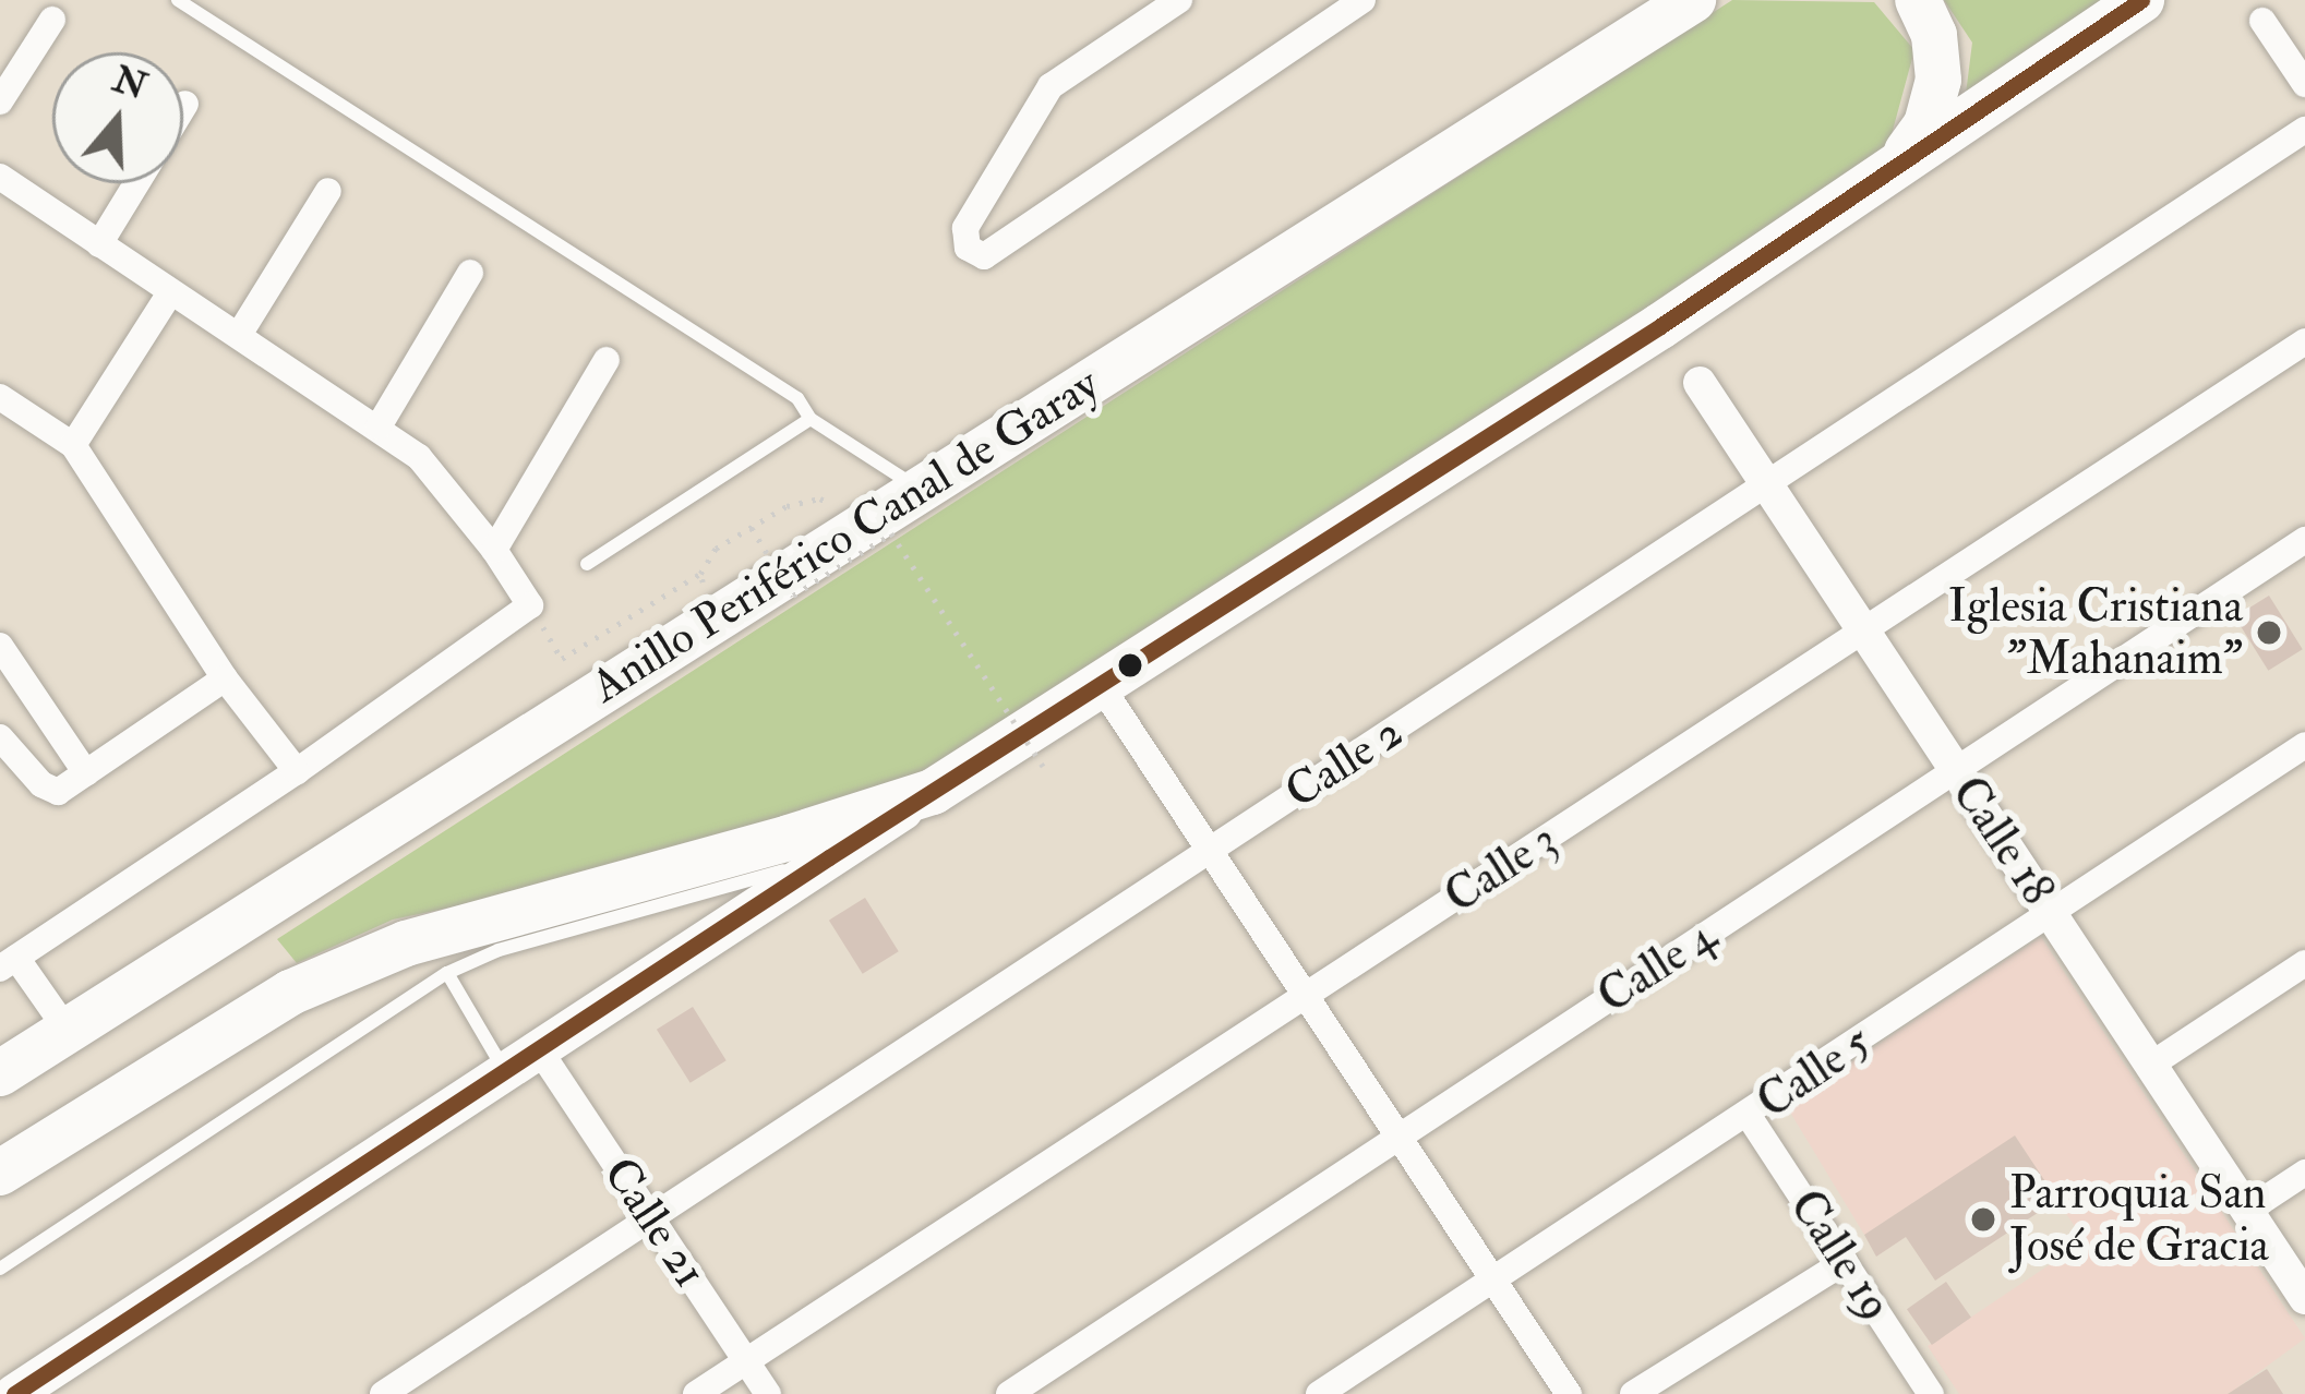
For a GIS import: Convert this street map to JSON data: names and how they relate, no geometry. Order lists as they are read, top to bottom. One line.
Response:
{"streets":{"highway":["Anillo Periférico Canal de Garay"],"street":["Calle 2","Calle 18","Calle 3","Calle 4","Calle 5","Calle 21","Calle 19"]},"crossings":[["Calle 2","Calle 18"],["Calle 2","Calle 21"],["Calle 18","Calle 3"],["Calle 18","Calle 4"],["Calle 18","Calle 5"],["Calle 3","Calle 21"],["Calle 5","Calle 19"]],"places":["Iglesia Cristiana \"Mahanaim\"","Parroquia San José de Gracia"],"north":"top"}
